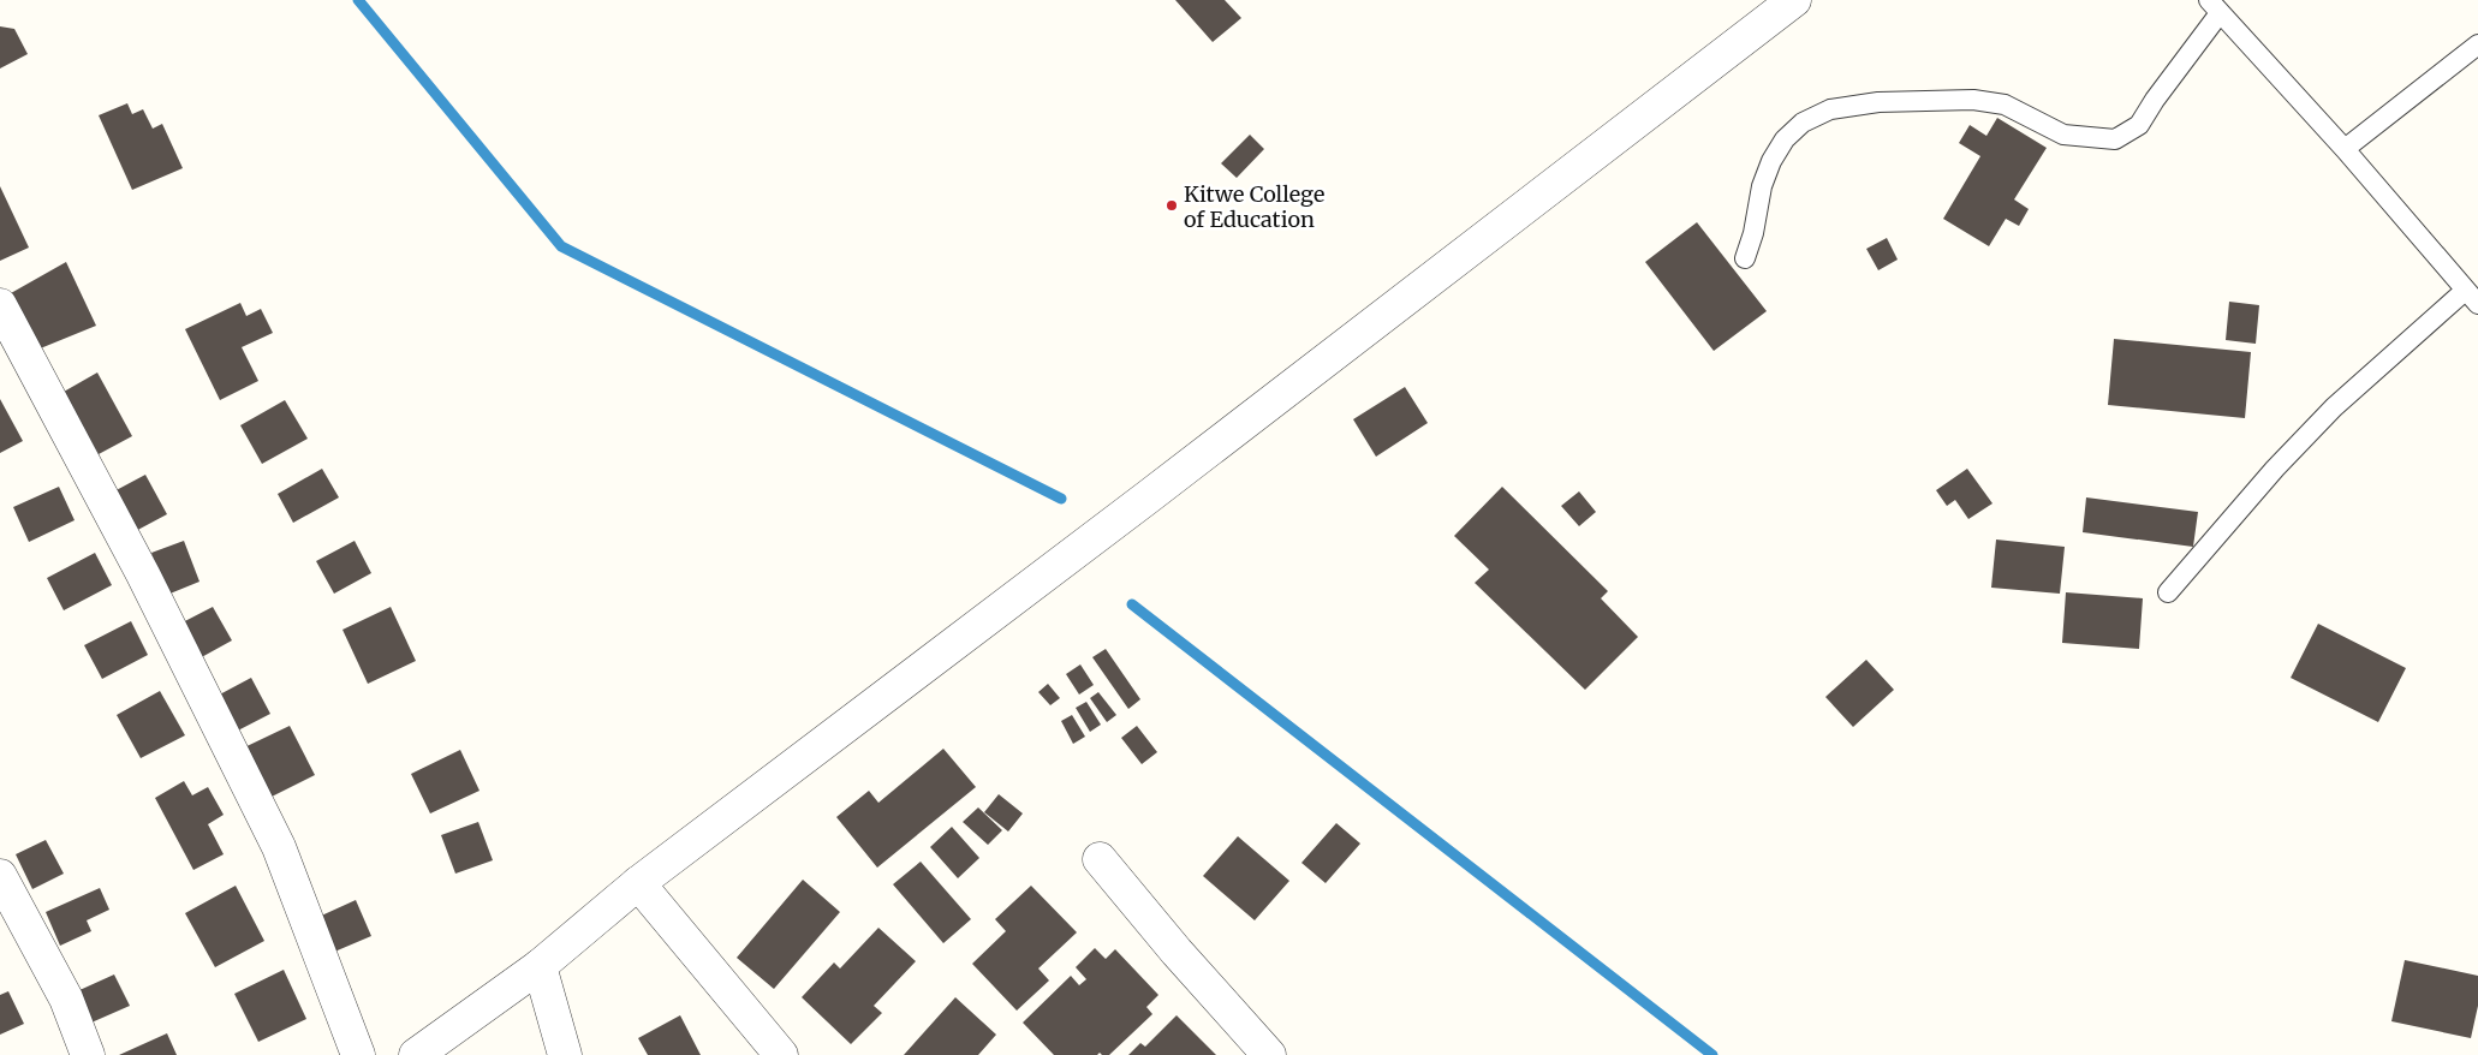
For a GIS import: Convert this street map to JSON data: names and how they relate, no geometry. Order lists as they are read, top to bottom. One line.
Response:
{"places":["Kitwe College of Education"]}
